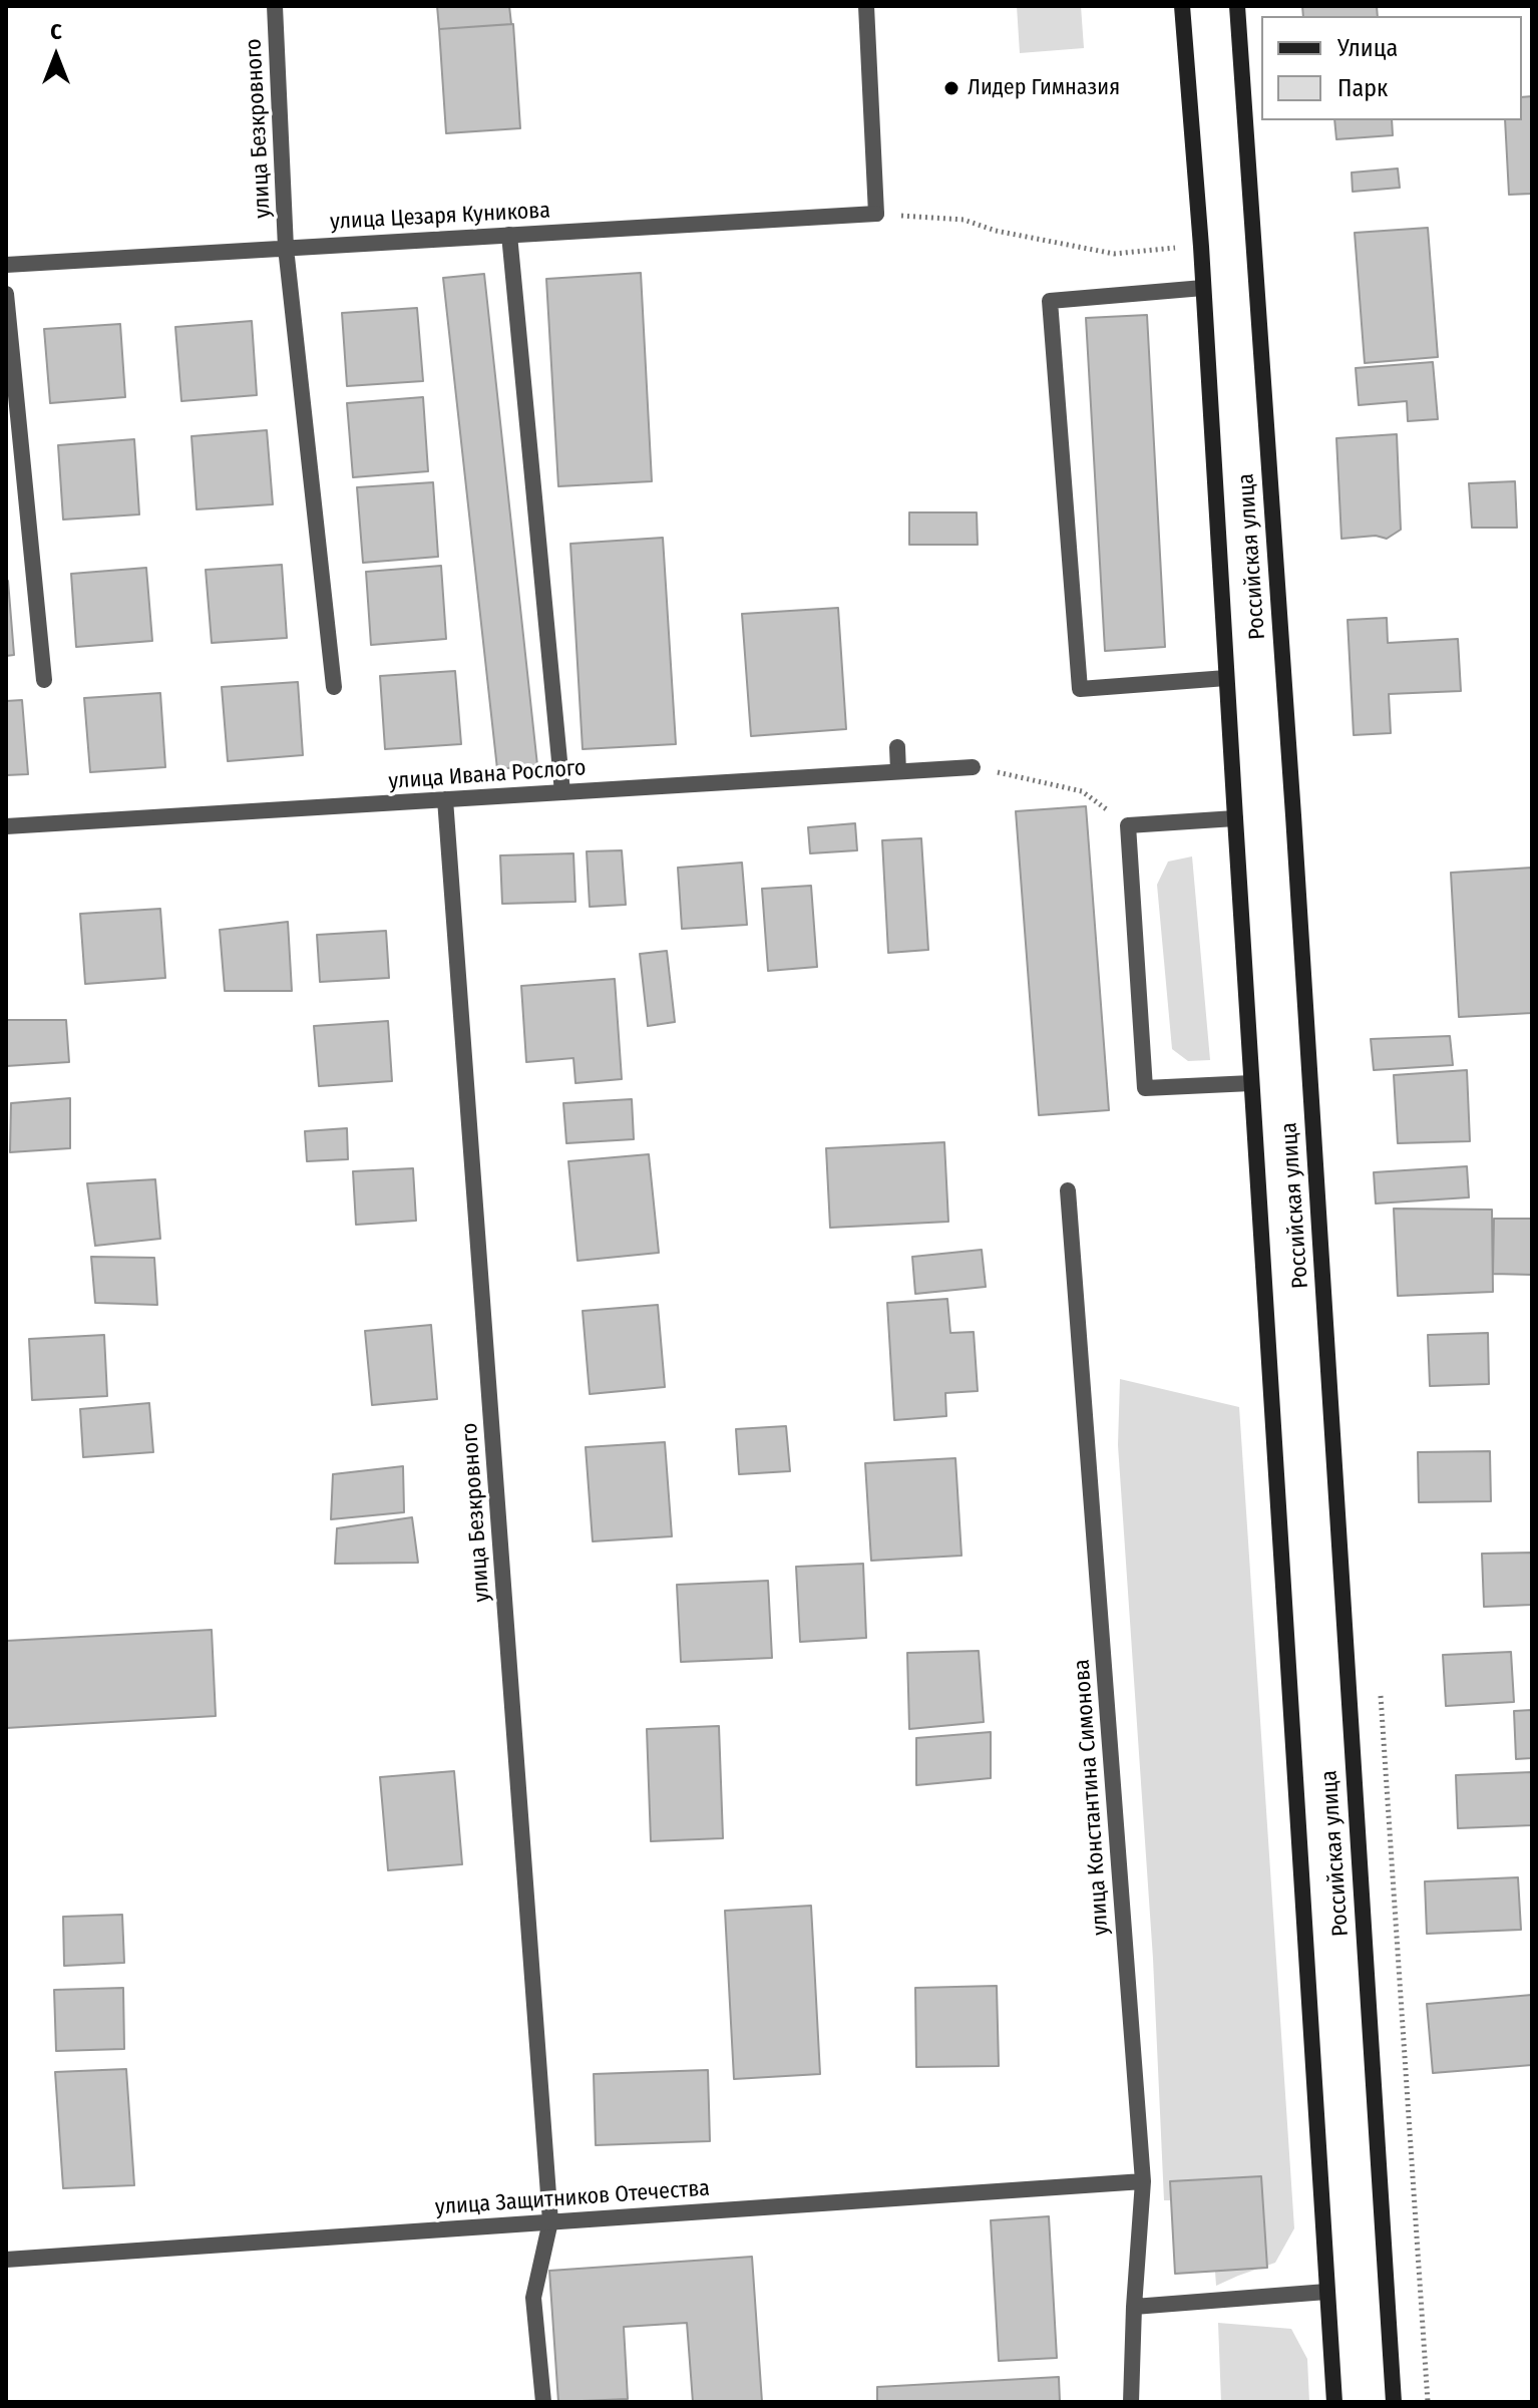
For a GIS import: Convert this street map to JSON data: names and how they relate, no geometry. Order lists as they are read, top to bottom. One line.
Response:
{"streets":{"main road":["Российская улица"],"street":["улица Безкровного","улица Цезаря Куникова","улица Ивана Рослого","улица Константина Симонова","улица Защитников Отечества"]},"crossings":[["улица Безкровного","улица Цезаря Куникова"],["улица Безкровного","улица Ивана Рослого"],["улица Безкровного","улица Защитников Отечества"],["улица Константина Симонова","улица Защитников Отечества"]],"places":["Лидер Гимназия"],"legend":["Улица","Парк"],"north":"top"}
